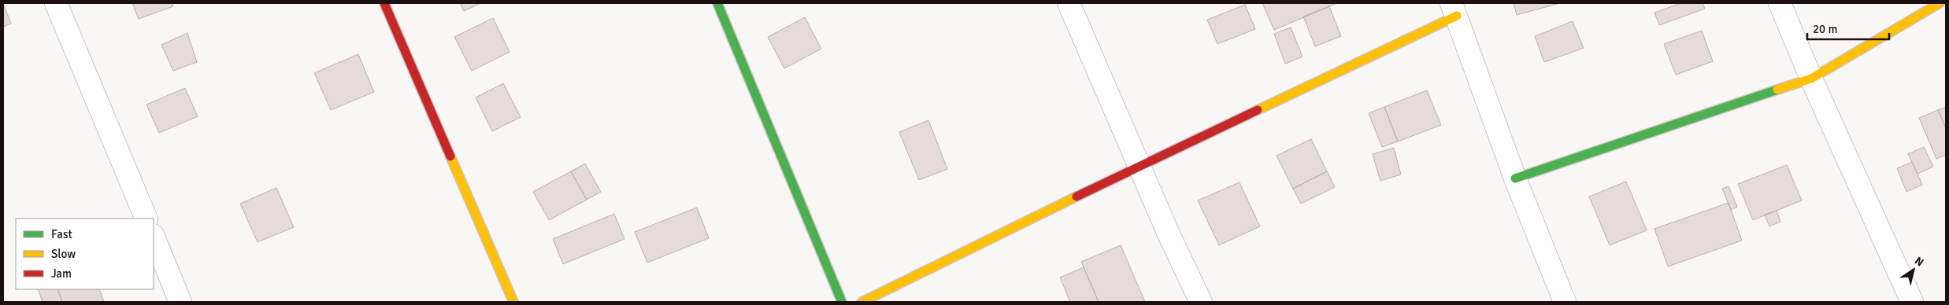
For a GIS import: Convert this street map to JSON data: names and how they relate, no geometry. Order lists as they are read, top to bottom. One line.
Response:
{"legend":["Fast","Slow","Jam"],"scale_bar":"20 m","north":"top right"}
